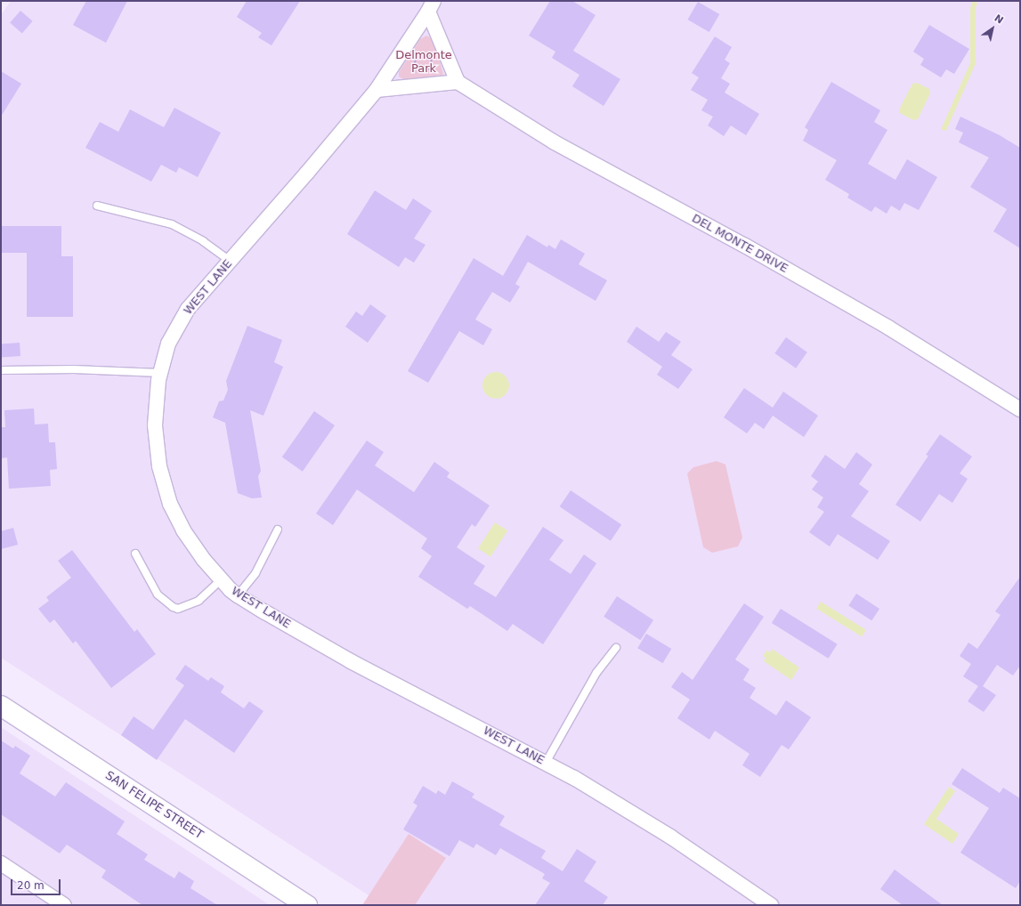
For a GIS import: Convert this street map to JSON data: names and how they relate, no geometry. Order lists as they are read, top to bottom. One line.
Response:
{"streets":{"main road":["SAN FELIPE STREET"],"street":["DEL MONTE DRIVE","WEST LANE"]},"parks":["Delmonte Park"],"scale_bar":"20 m","north":"top right"}
